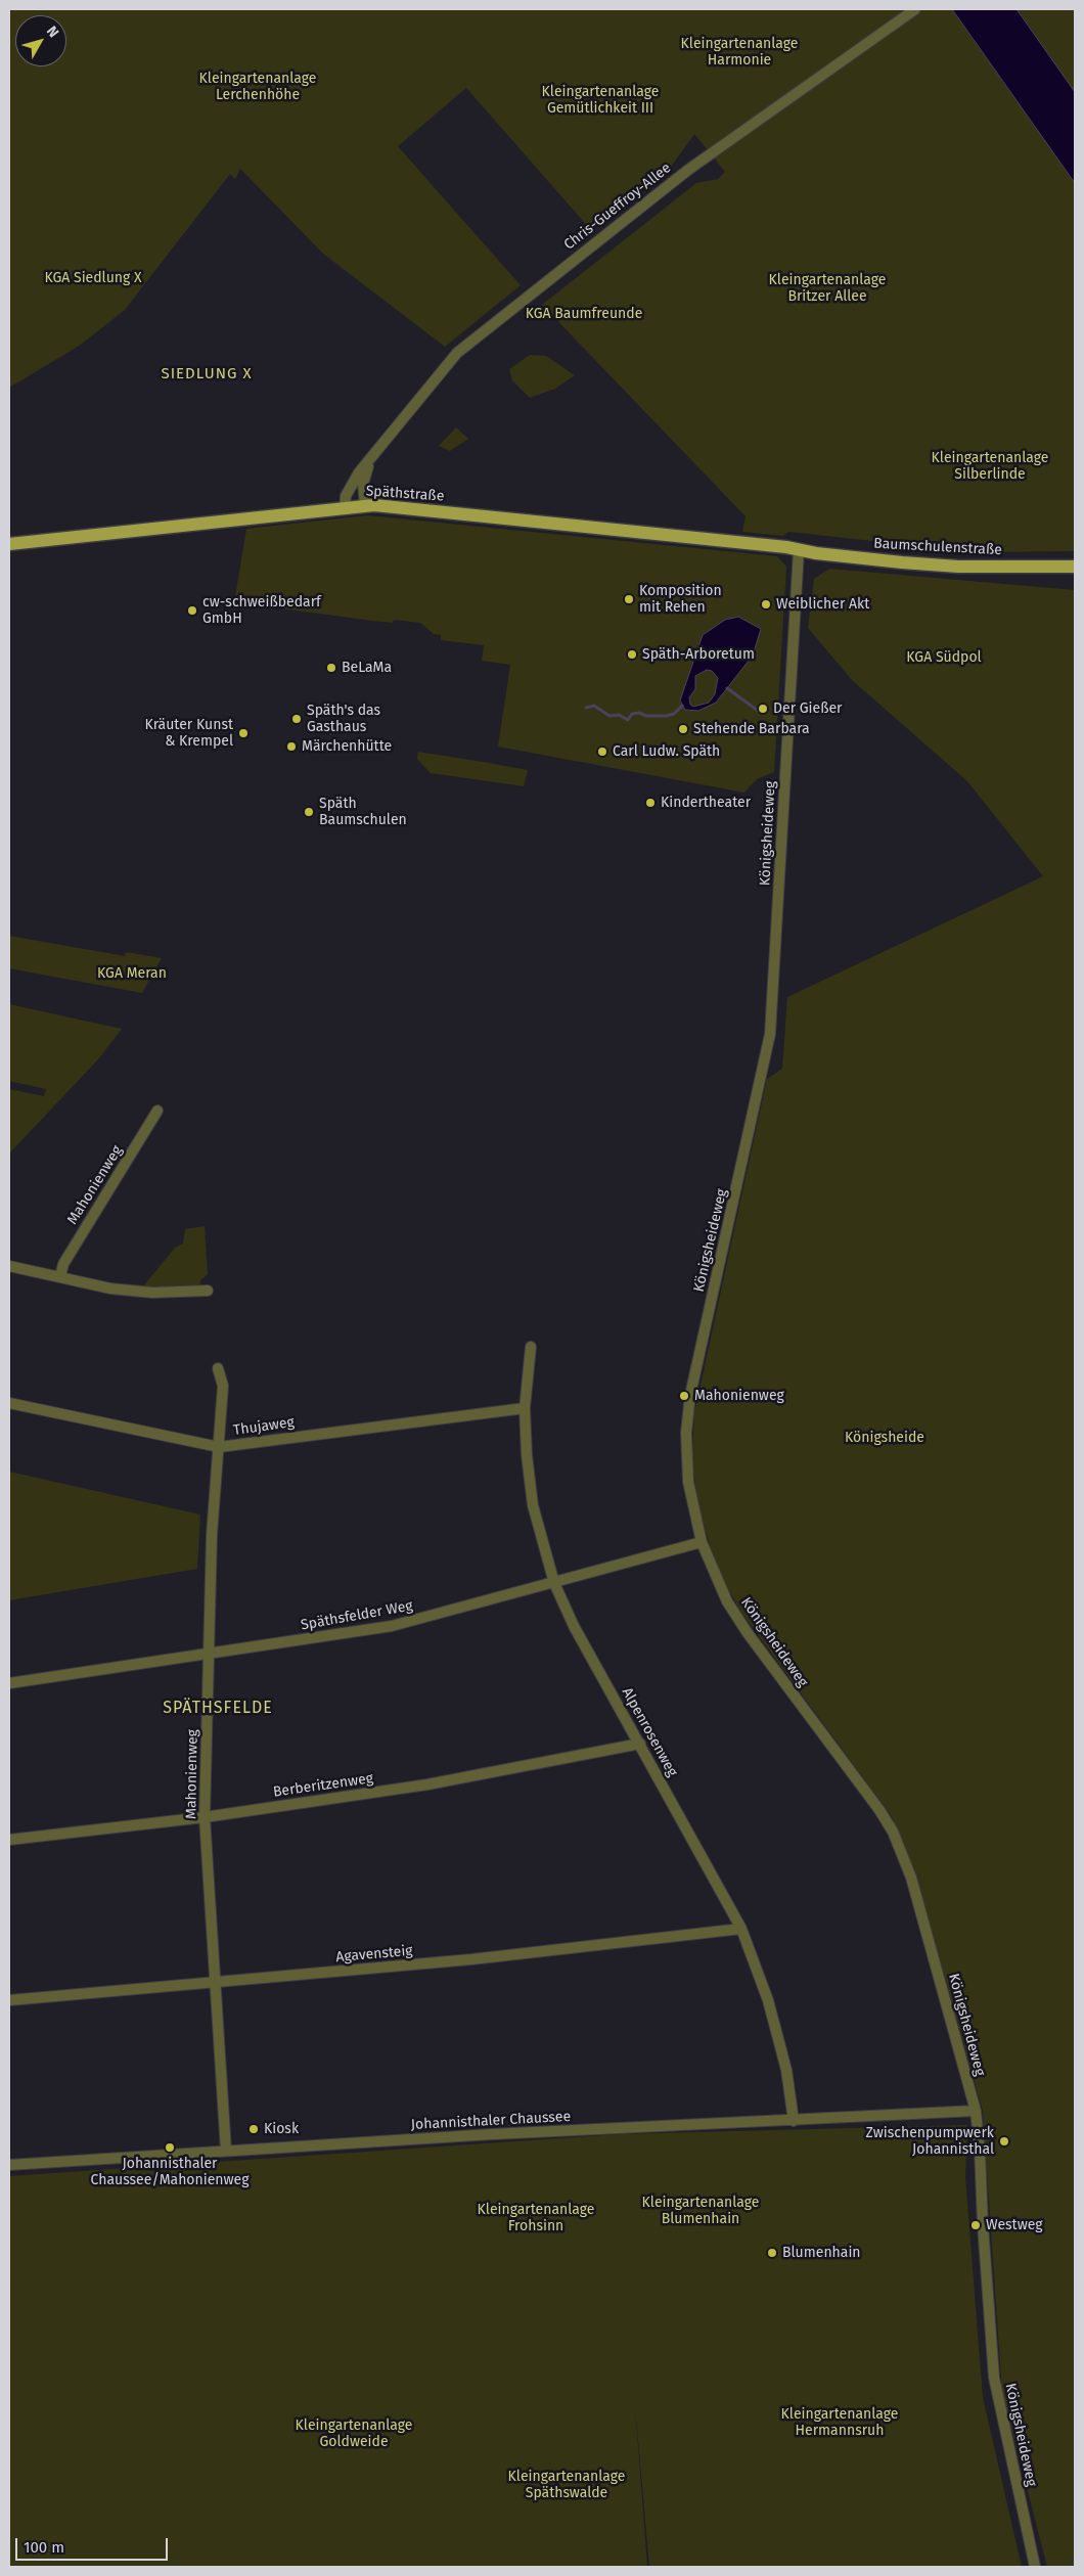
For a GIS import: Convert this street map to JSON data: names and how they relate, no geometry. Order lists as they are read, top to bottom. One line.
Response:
{"streets":{"main road":["Späthstraße","Baumschulenstraße"],"street":["Chris-Gueffroy-Allee","Königsheideweg","Mahonienweg","Thujaweg","Späthsfelder Weg","Alpenrosenweg","Berberitzenweg","Agavensteig","Johannisthaler Chaussee"]},"crossings":[["Chris-Gueffroy-Allee","Späthstraße"],["Späthstraße","Baumschulenstraße"],["Späthstraße","Königsheideweg"],["Baumschulenstraße","Königsheideweg"],["Königsheideweg","Späthsfelder Weg"],["Königsheideweg","Johannisthaler Chaussee"],["Mahonienweg","Thujaweg"],["Mahonienweg","Späthsfelder Weg"],["Mahonienweg","Berberitzenweg"],["Mahonienweg","Agavensteig"],["Mahonienweg","Johannisthaler Chaussee"],["Thujaweg","Alpenrosenweg"],["Späthsfelder Weg","Alpenrosenweg"],["Alpenrosenweg","Berberitzenweg"],["Alpenrosenweg","Agavensteig"],["Alpenrosenweg","Johannisthaler Chaussee"]],"districts":["SIEDLUNG X","SPÄTHSFELDE"],"parks":["Kleingartenanlage Harmonie","Kleingartenanlage Lerchenhöhe","Kleingartenanlage Gemütlichkeit III","KGA Siedlung X","Kleingartenanlage Britzer Allee","KGA Baumfreunde","Kleingartenanlage Silberlinde","KGA Südpol","KGA Meran","Königsheide","Kleingartenanlage Blumenhain","Kleingartenanlage Frohsinn","Kleingartenanlage Hermannsruh","Kleingartenanlage Goldweide","Kleingartenanlage Späthswalde"],"places":["Komposition mit Rehen","Weiblicher Akt","cw-schweißbedarf GmbH","Späth-Arboretum","BeLaMa","Der Gießer","Späth's das Gasthaus","Stehende Barbara","Kräuter Kunst & Krempel","Märchenhütte","Carl Ludw. Späth","Kindertheater","Späth Baumschulen","Mahonienweg","Kiosk","Zwischenpumpwerk Johannisthal","Johannisthaler Chaussee/Mahonienweg","Westweg","Blumenhain"],"scale_bar":"100 m","north":"top right"}
